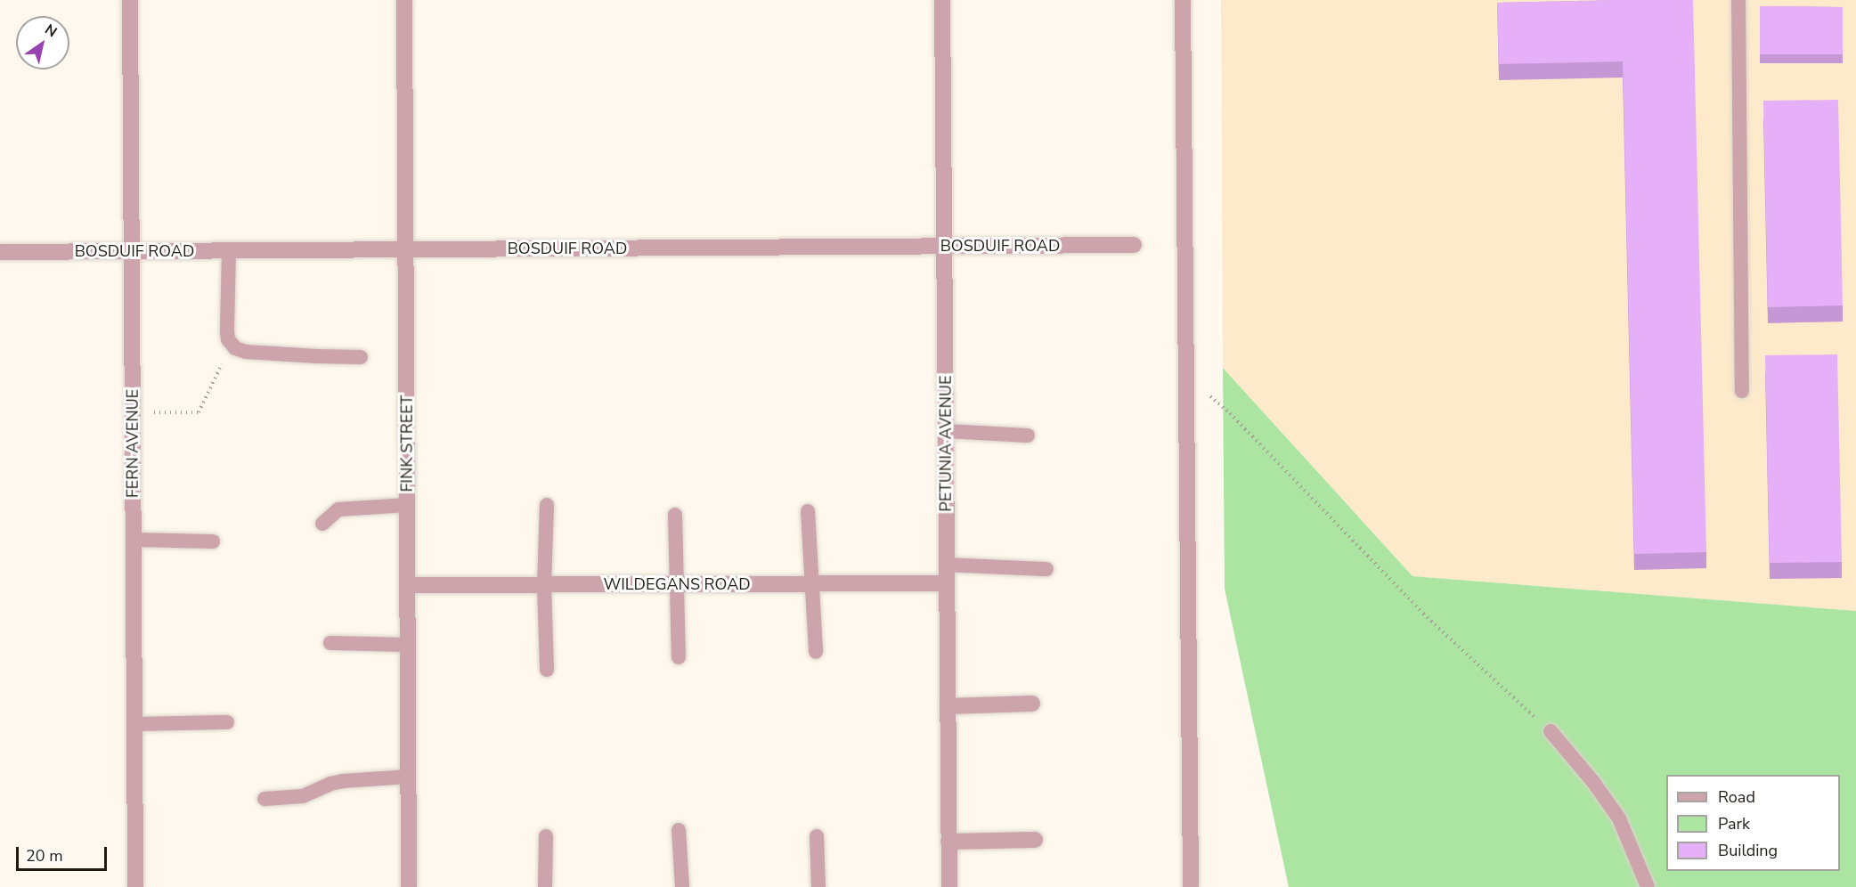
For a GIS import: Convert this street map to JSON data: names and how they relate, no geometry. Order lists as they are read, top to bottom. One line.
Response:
{"streets":{"street":["BOSDUIF ROAD","FERN AVENUE","FINK STREET","PETUNIA AVENUE","WILDEGANS ROAD"]},"crossings":[["BOSDUIF ROAD","FERN AVENUE"],["BOSDUIF ROAD","FINK STREET"],["BOSDUIF ROAD","PETUNIA AVENUE"],["FINK STREET","WILDEGANS ROAD"],["PETUNIA AVENUE","WILDEGANS ROAD"]],"legend":["Road","Park","Building"],"scale_bar":"20 m","north":"top right"}
